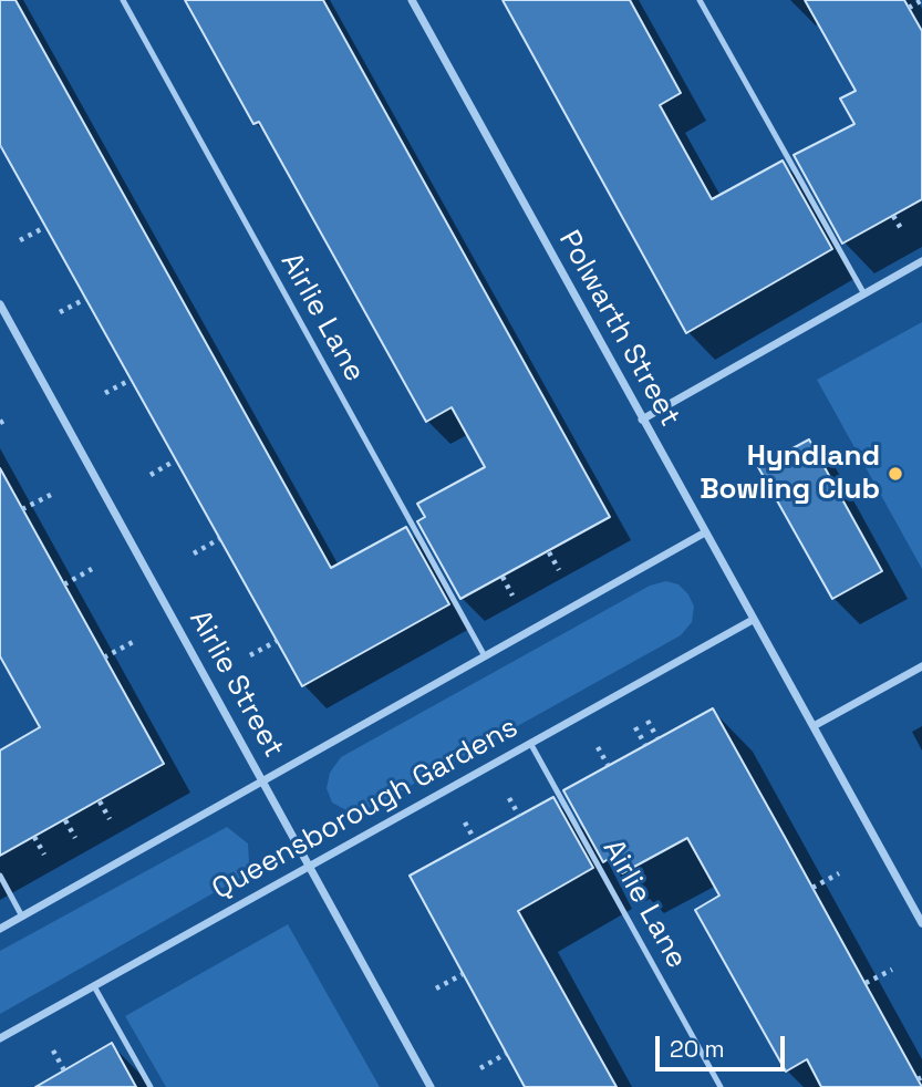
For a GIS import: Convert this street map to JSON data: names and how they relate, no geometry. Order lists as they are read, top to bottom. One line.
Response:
{"streets":{"street":["Polwarth Street","Airlie Street","Queensborough Gardens"],"lane":["Airlie Lane"]},"crossings":[["Airlie Lane","Queensborough Gardens"],["Polwarth Street","Queensborough Gardens"],["Airlie Street","Queensborough Gardens"]],"places":["Hyndland Bowling Club"],"scale_bar":"20 m"}
